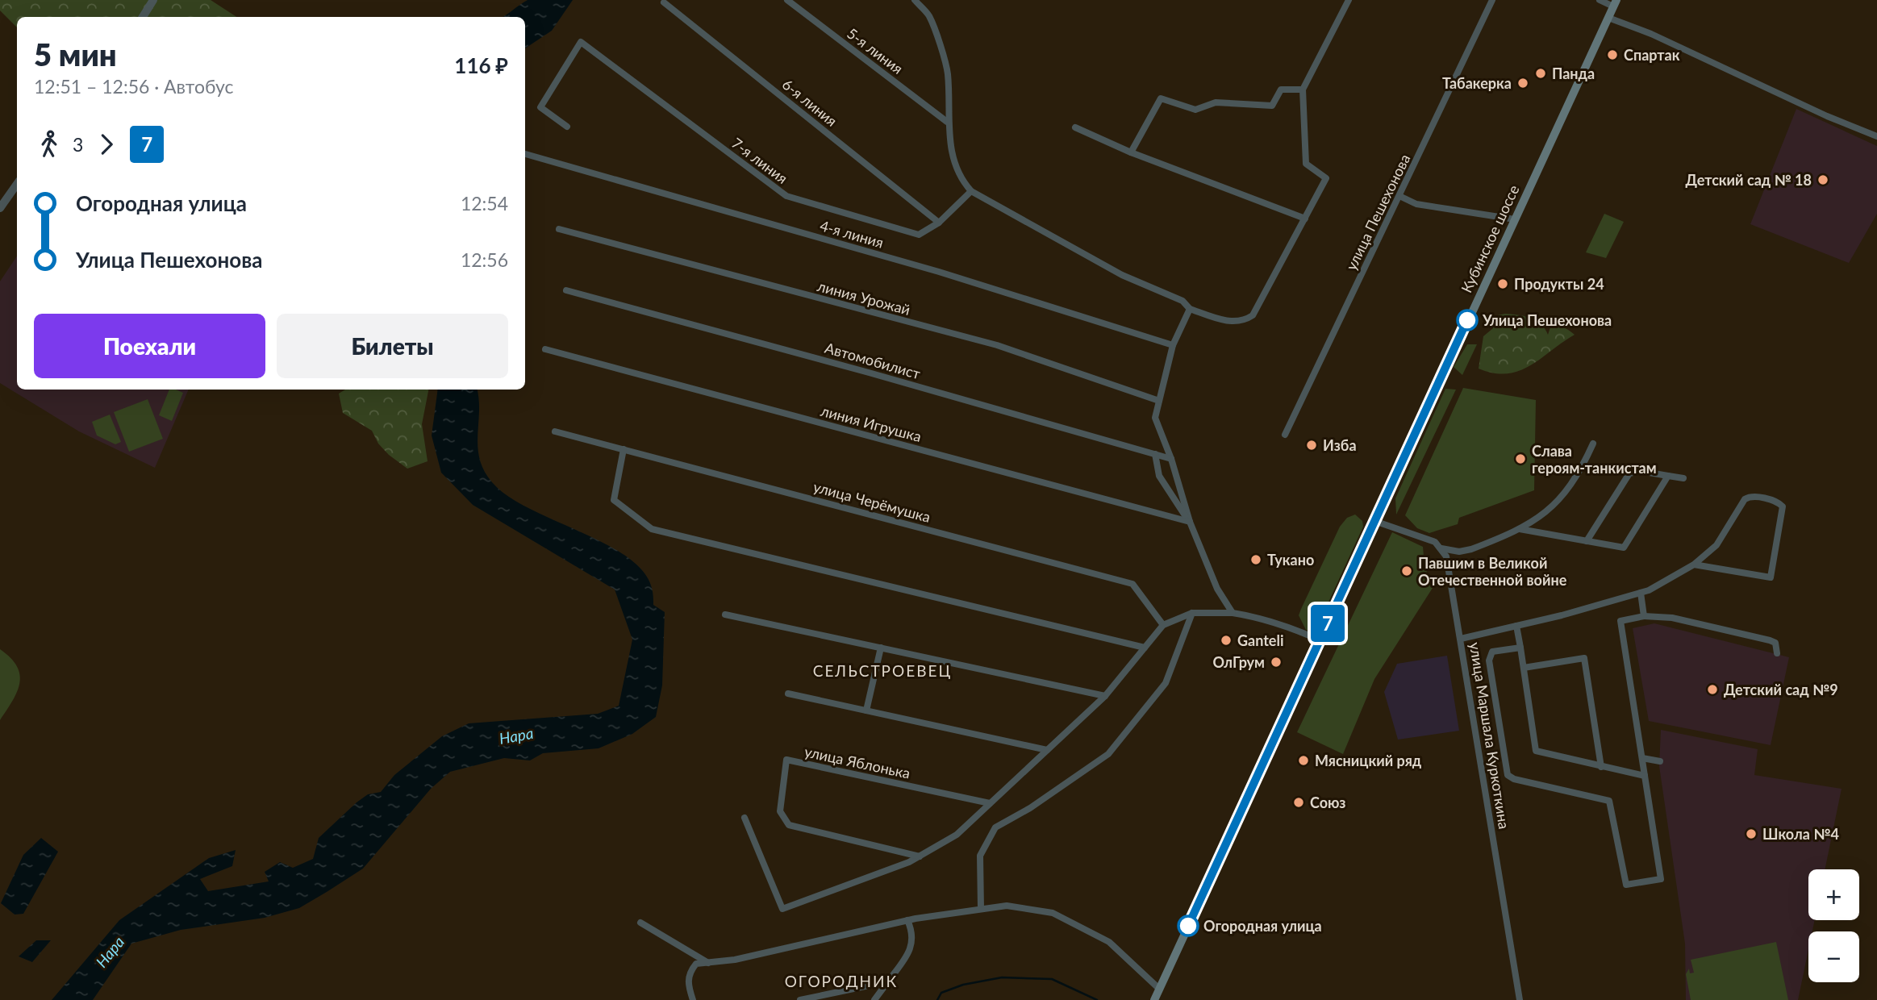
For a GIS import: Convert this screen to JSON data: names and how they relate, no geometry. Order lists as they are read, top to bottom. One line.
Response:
{"streets":{"main road":["Кубинское шоссе"],"street":["5-я линия","6-я линия","7-я линия","улица Пешехонова","4-я линия","линия Урожай","Автомобилист","линия Игрушка","улица Черёмушка","улица Маршала Куркоткина","улица Яблонька"]},"crossings":[["6-я линия","7-я линия"]],"districts":["СЕЛЬСТРОЕВЕЦ","ОГОРОДНИК"],"water":["Нара"],"places":["Спартак","Панда","Табакерка","Детский сад № 18","Продукты 24","Улица Пешехонова","Изба","Слава героям-танкистам","Тукано","Павшим в Великой Отечественной войне","Ganteli","ОлГрум","Детский сад №9","Мясницкий ряд","Союз","Школа №4","Огородная улица"],"lines":["bus line 7"],"page":{"on_map":"7","heading":["5 мин","12:51 – 12:56 · Автобус","116 ₽"],"legs":["3","7"],"list":[{"name":"Огородная улица","value":"12:54"},{"name":"Улица Пешехонова","value":"12:56"}],"buttons":["Поехали","Билеты"],"map_buttons":["+","−"]}}
